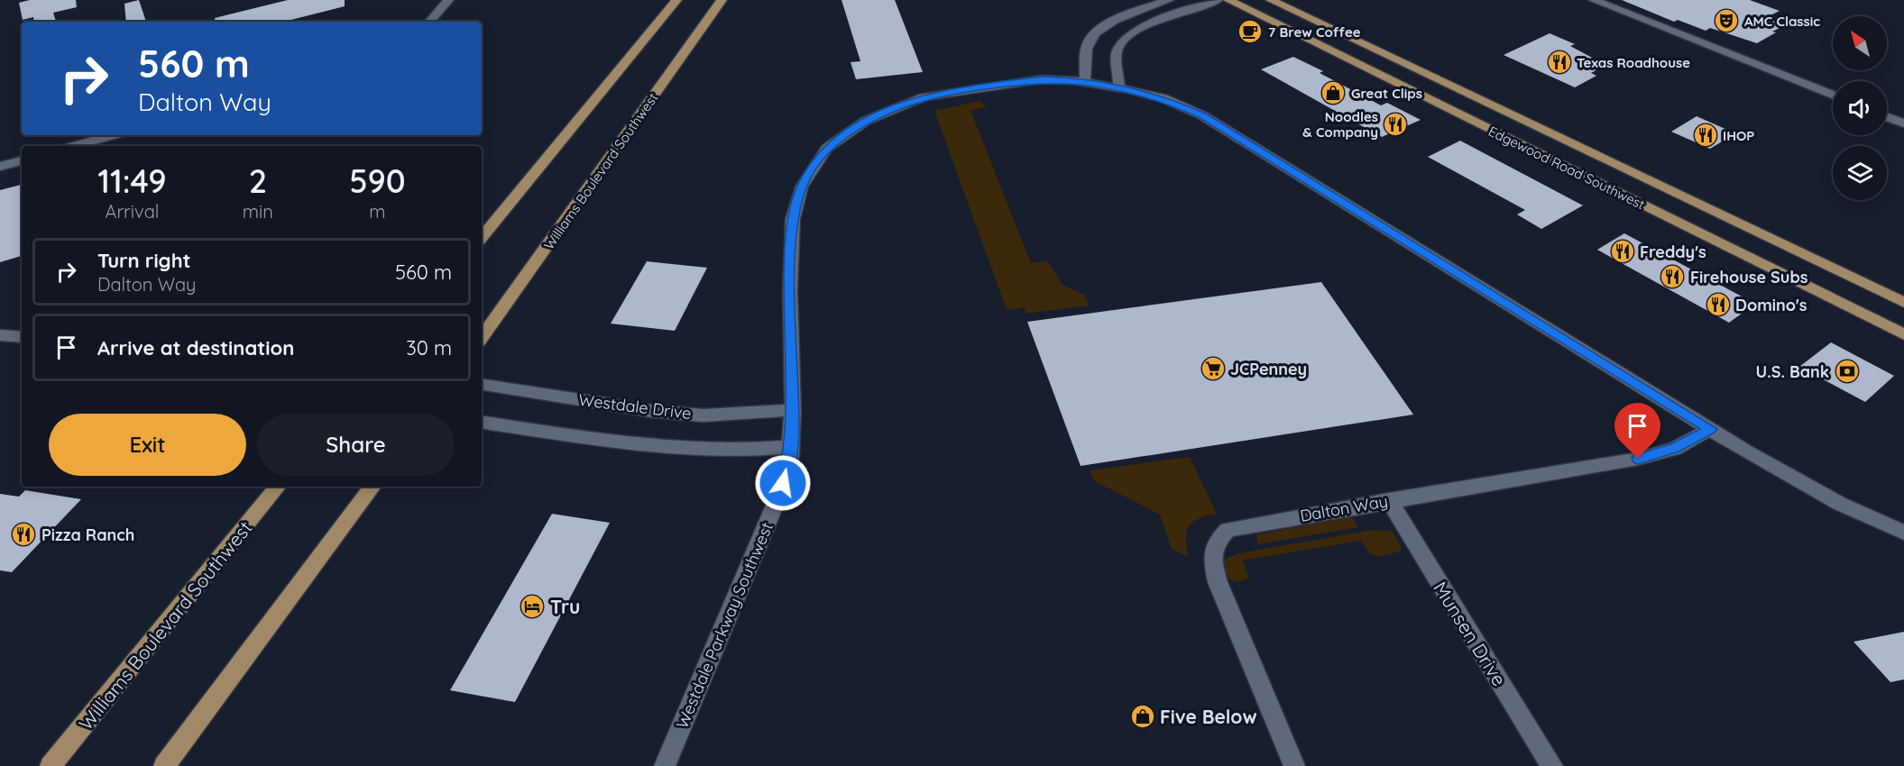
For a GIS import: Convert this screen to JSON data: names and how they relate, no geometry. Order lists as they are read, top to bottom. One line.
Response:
{"streets":{"main road":["Edgewood Road Southwest","Williams Boulevard Southwest"],"street":["Westdale Drive","Dalton Way","Westdale Parkway Southwest","Munsen Drive"]},"crossings":[["Westdale Drive","Westdale Parkway Southwest"],["Dalton Way","Westdale Parkway Southwest"],["Dalton Way","Munsen Drive"]],"places":{"theatre":["AMC Classic"],"cafe":["7 Brew Coffee"],"restaurant":["Texas Roadhouse","Noodles & Company","IHOP","Freddy's","Firehouse Subs","Domino's","Pizza Ranch"],"shop":["Great Clips","Five Below"],"supermarket":["JCPenney"],"bank":["U.S. Bank"],"hotel":["Tru"]},"north":"top left","page":{"turn":["560 m","Dalton Way"],"eta":["11:49","Arrival","2","min","590","m"],"list":[{"name":"Turn right","note":"Dalton Way","value":"560 m"},{"name":"Arrive at destination","value":"30 m"}],"buttons":["Exit","Share"]}}
